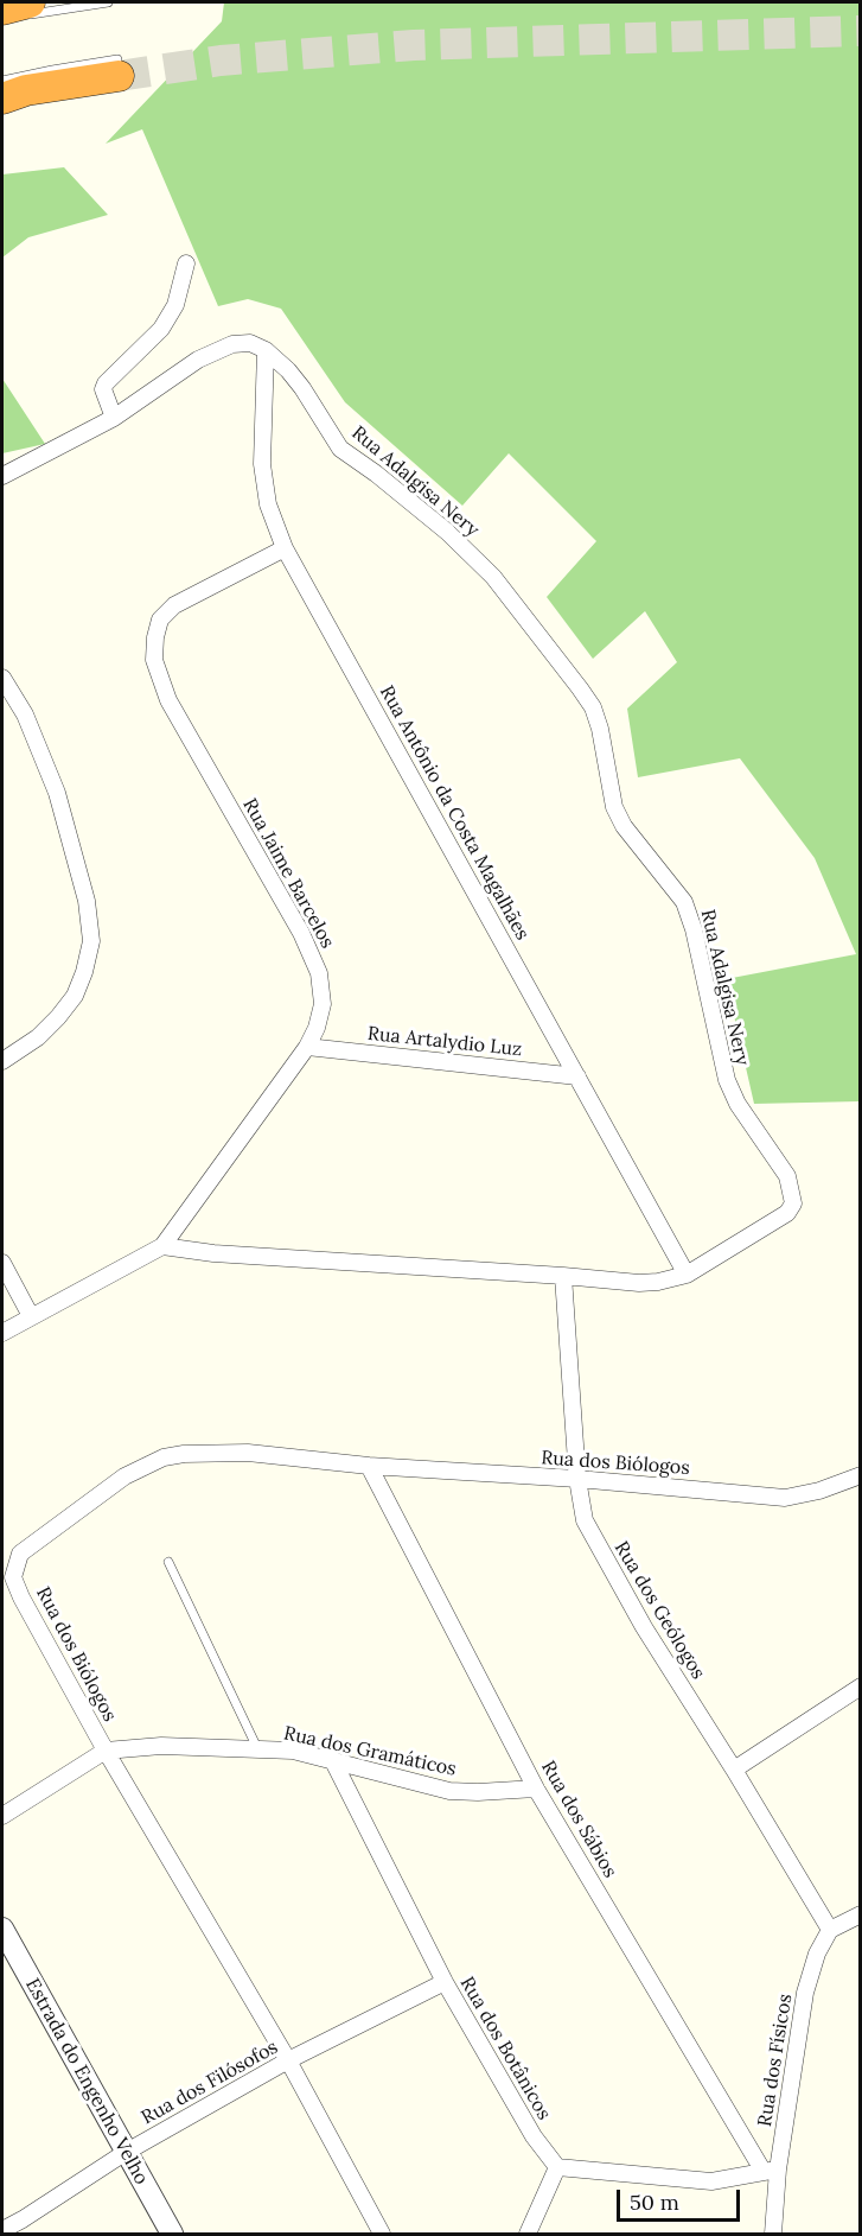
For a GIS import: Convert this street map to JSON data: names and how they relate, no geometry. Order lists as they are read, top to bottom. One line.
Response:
{"streets":{"street":["Rua Adalgisa Nery","Rua Antônio da Costa Magalhães","Rua Jaime Barcelos","Rua Artalydio Luz","Rua dos Biólogos","Rua dos Geólogos","Rua dos Gramáticos","Rua dos Sábios","Rua dos Botânicos","Rua dos Físicos","Estrada do Engenho Velho","Rua dos Filósofos"]},"crossings":[["Rua Adalgisa Nery","Rua Antônio da Costa Magalhães"],["Rua Adalgisa Nery","Rua Jaime Barcelos"],["Rua Adalgisa Nery","Rua dos Geólogos"],["Rua Antônio da Costa Magalhães","Rua Jaime Barcelos"],["Rua Antônio da Costa Magalhães","Rua Artalydio Luz"],["Rua Jaime Barcelos","Rua Artalydio Luz"],["Rua dos Biólogos","Rua dos Geólogos"],["Rua dos Biólogos","Rua dos Gramáticos"],["Rua dos Biólogos","Rua dos Sábios"],["Rua dos Biólogos","Rua dos Filósofos"],["Rua dos Geólogos","Rua dos Físicos"],["Rua dos Gramáticos","Rua dos Sábios"],["Rua dos Gramáticos","Rua dos Botânicos"],["Rua dos Sábios","Rua dos Físicos"],["Rua dos Botânicos","Rua dos Filósofos"],["Estrada do Engenho Velho","Rua dos Filósofos"]],"scale_bar":"50 m"}
